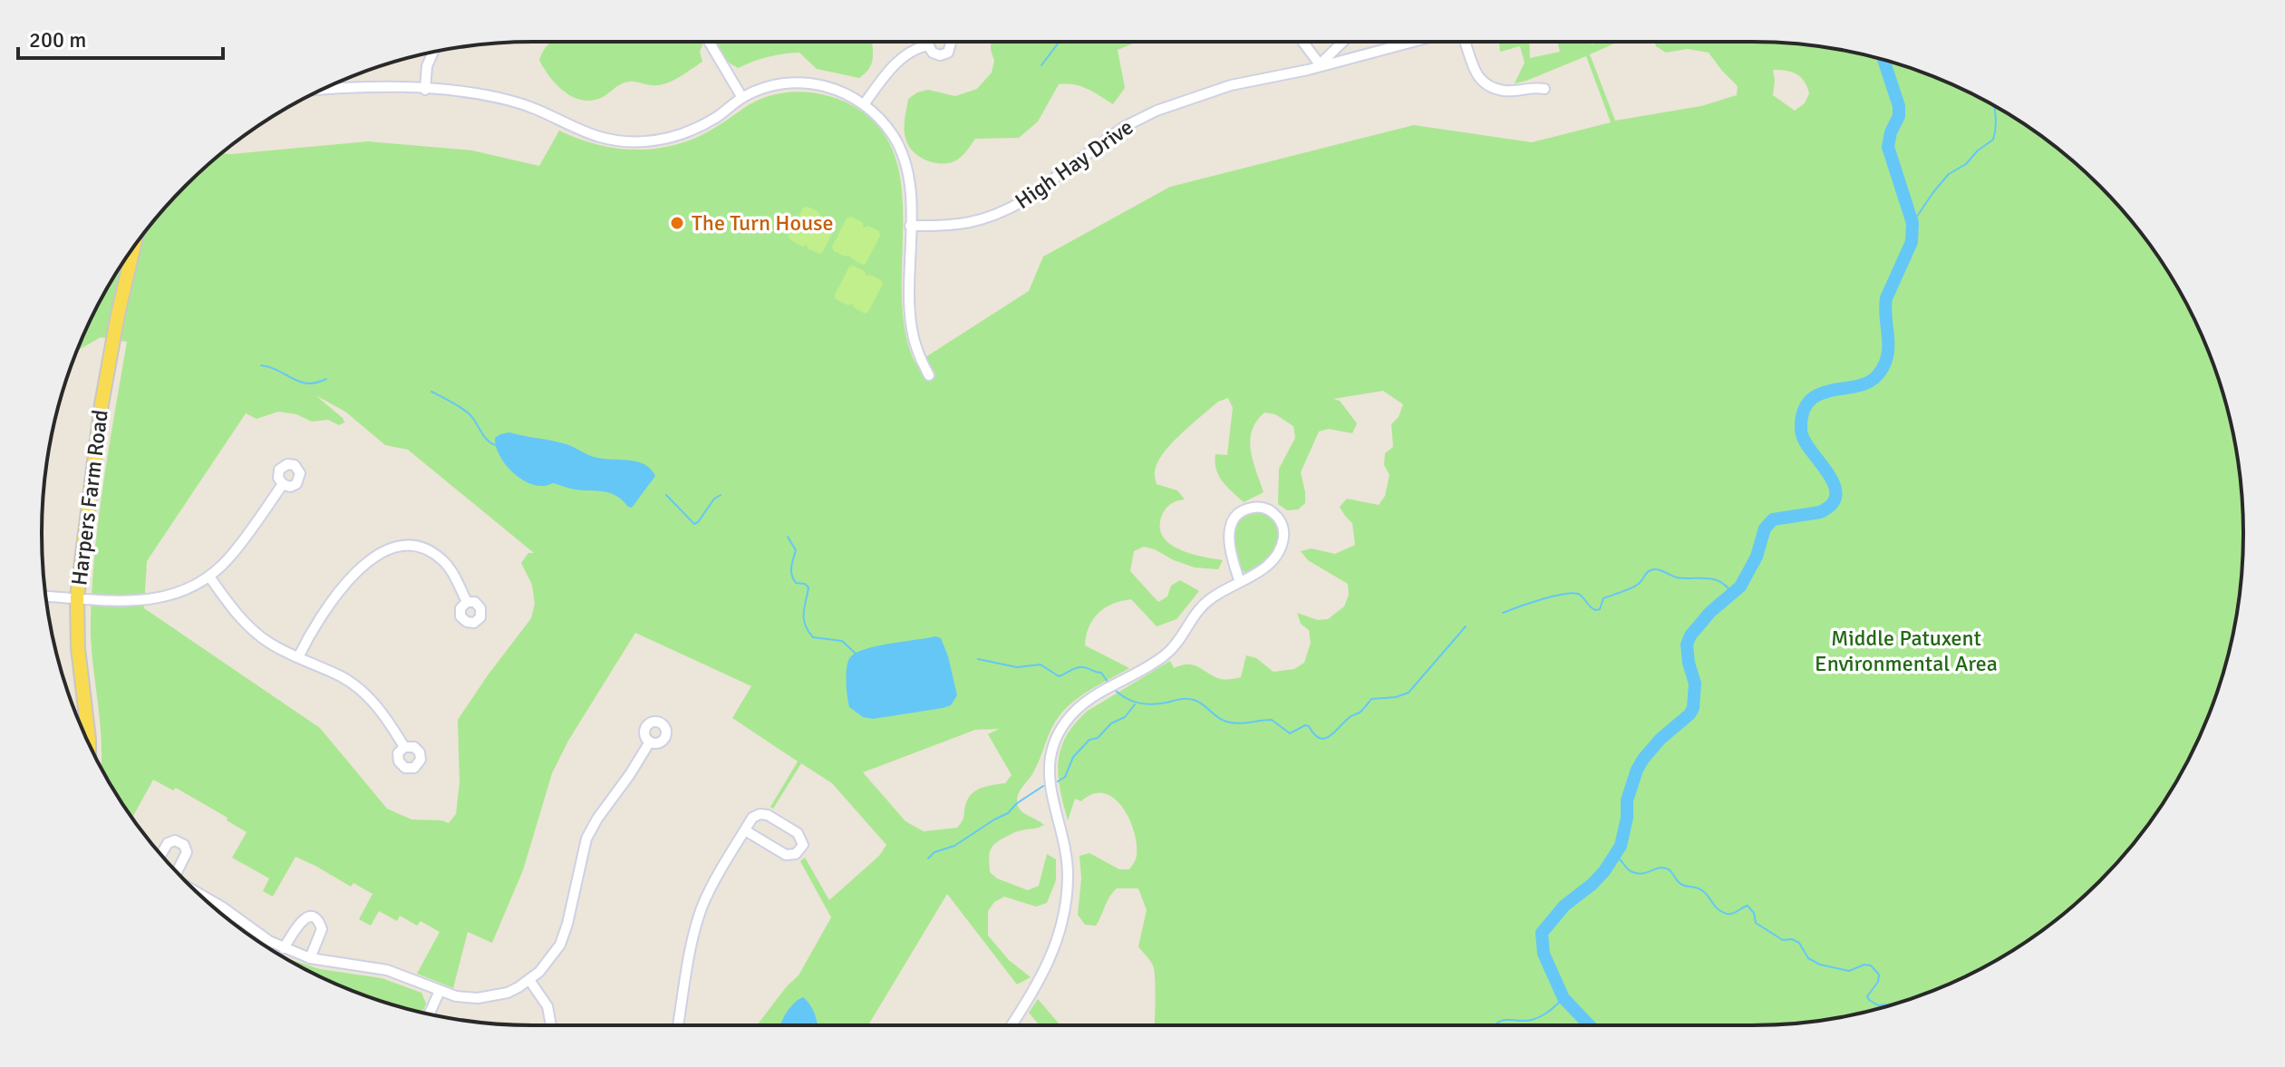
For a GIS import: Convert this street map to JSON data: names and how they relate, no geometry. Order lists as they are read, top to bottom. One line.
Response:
{"streets":{"main road":["Harpers Farm Road"],"street":["High Hay Drive"]},"parks":["Middle Patuxent Environmental Area"],"places":["The Turn House"],"scale_bar":"200 m"}
